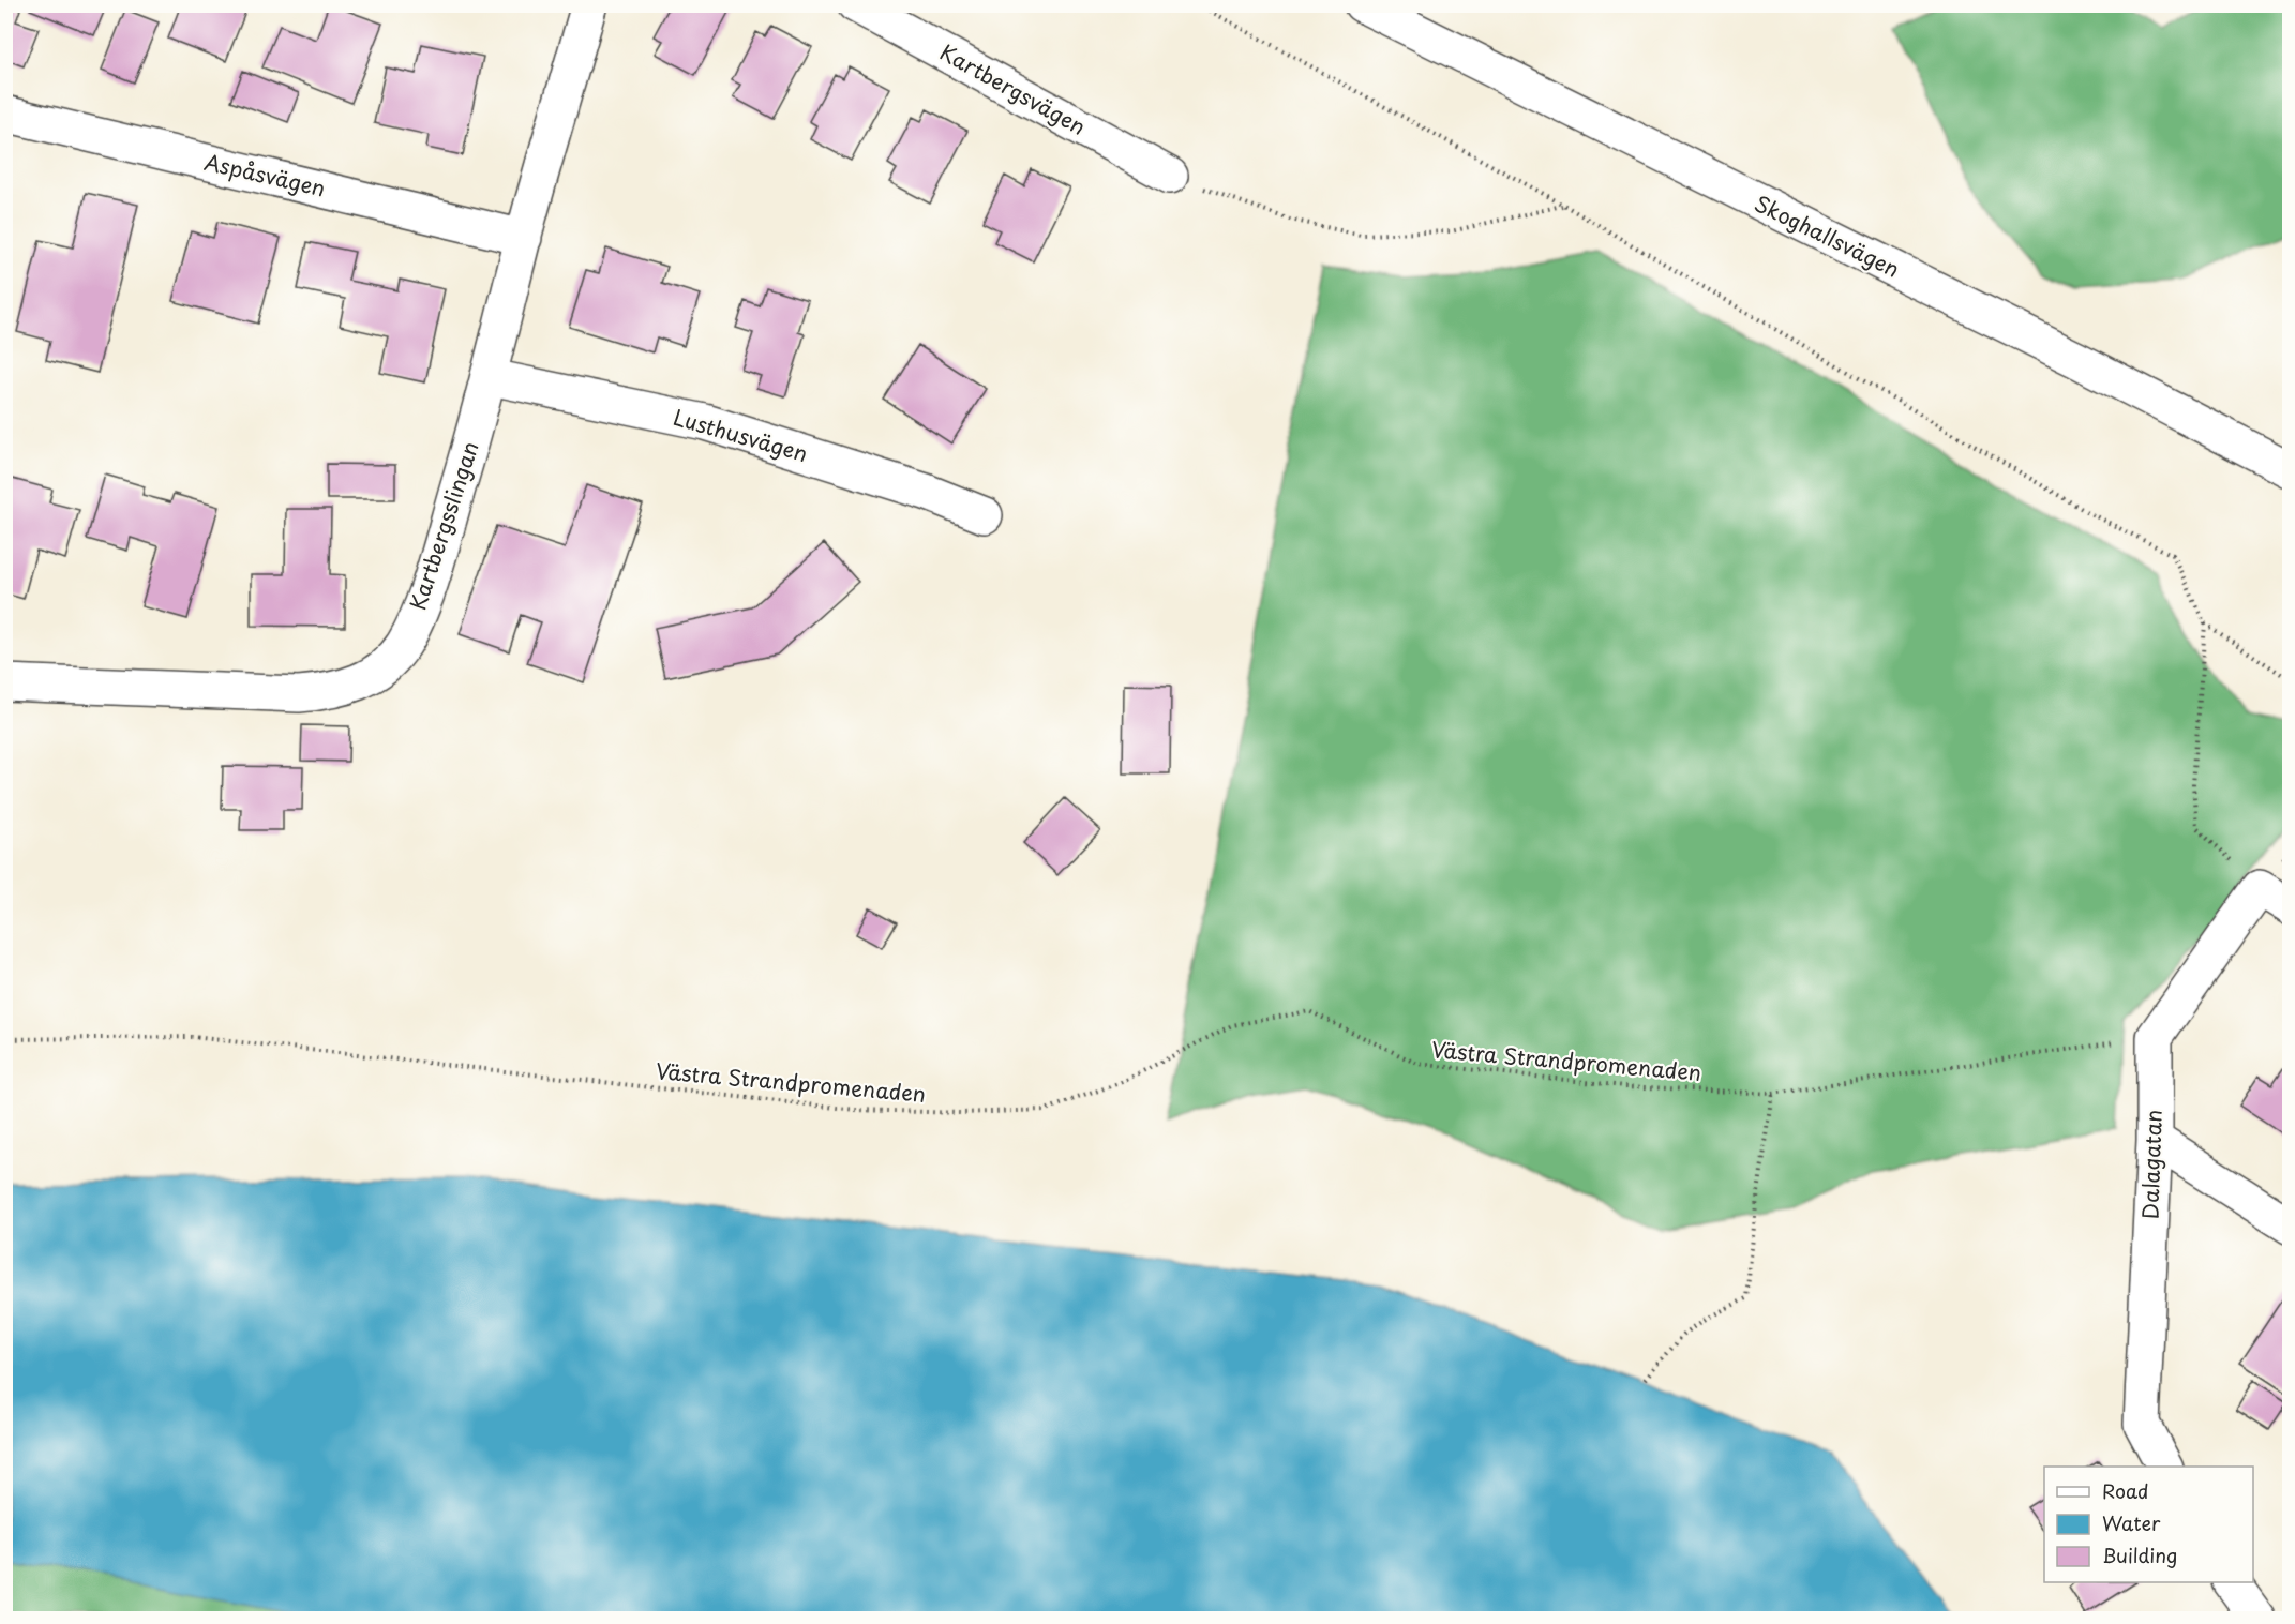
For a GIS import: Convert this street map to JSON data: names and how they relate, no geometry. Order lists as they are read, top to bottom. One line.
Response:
{"streets":{"street":["Kartbergsvägen","Aspåsvägen","Skoghallsvägen","Lusthusvägen","Kartbergsslingan","Dalagatan"],"path":["Västra Strandpromenaden"]},"crossings":[["Aspåsvägen","Kartbergsslingan"],["Lusthusvägen","Kartbergsslingan"],["Västra Strandpromenaden","Dalagatan"]],"legend":["Road","Water","Building"]}
